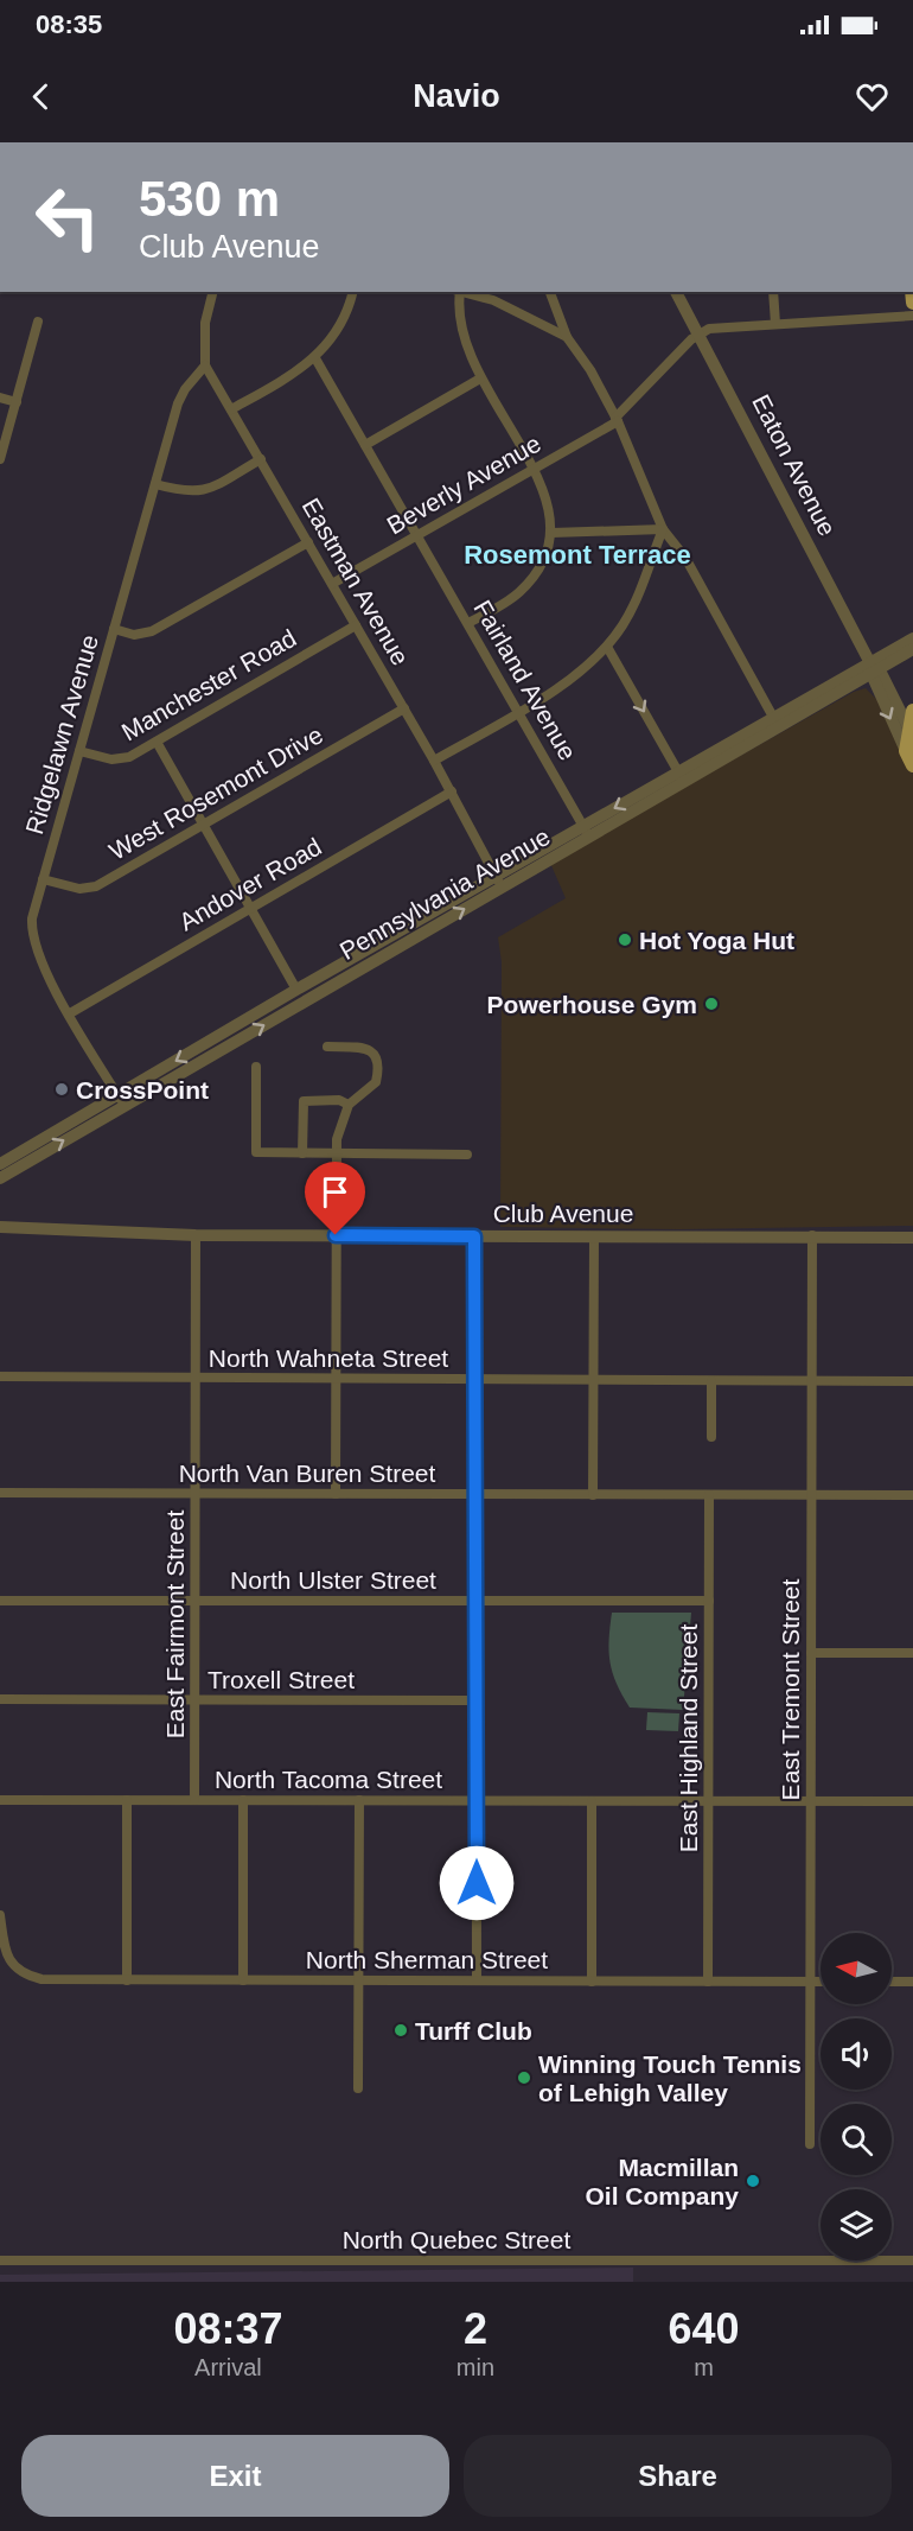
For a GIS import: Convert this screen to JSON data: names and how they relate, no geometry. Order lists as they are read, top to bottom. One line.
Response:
{"streets":{"street":["Eaton Avenue","Beverly Avenue","Eastman Avenue","Fairland Avenue","Manchester Road","Ridgelawn Avenue","West Rosemont Drive","Andover Road","Pennsylvania Avenue","Club Avenue","North Wahneta Street","North Van Buren Street","North Ulster Street","East Fairmont Street","Troxell Street","East Tremont Street","East Highland Street","North Tacoma Street","North Sherman Street","North Quebec Street"]},"crossings":[["Eaton Avenue","Beverly Avenue"],["Eaton Avenue","Pennsylvania Avenue"],["Beverly Avenue","Eastman Avenue"],["Beverly Avenue","Fairland Avenue"],["Eastman Avenue","Manchester Road"],["Eastman Avenue","Ridgelawn Avenue"],["Eastman Avenue","West Rosemont Drive"],["Eastman Avenue","Andover Road"],["Eastman Avenue","Pennsylvania Avenue"],["Fairland Avenue","Pennsylvania Avenue"],["Manchester Road","Ridgelawn Avenue"],["Ridgelawn Avenue","West Rosemont Drive"],["Ridgelawn Avenue","Andover Road"],["Ridgelawn Avenue","Pennsylvania Avenue"],["Club Avenue","East Fairmont Street"],["Club Avenue","East Tremont Street"],["North Wahneta Street","East Fairmont Street"],["North Wahneta Street","East Tremont Street"],["North Van Buren Street","East Fairmont Street"],["North Van Buren Street","East Tremont Street"],["North Van Buren Street","East Highland Street"],["North Ulster Street","East Fairmont Street"],["North Ulster Street","East Highland Street"],["East Fairmont Street","Troxell Street"],["East Fairmont Street","North Tacoma Street"],["East Tremont Street","North Tacoma Street"],["East Tremont Street","North Sherman Street"],["East Highland Street","North Tacoma Street"],["East Highland Street","North Sherman Street"]],"districts":["Rosemont Terrace"],"places":["Hot Yoga Hut","Powerhouse Gym","CrossPoint","Turff Club","Winning Touch Tennis of Lehigh Valley","Macmillan Oil Company"],"north":"left","page":{"status":"08:35","header":"Navio","turn":["530 m","Club Avenue"],"eta":["08:37","Arrival","2","min","640","m"],"buttons":["Exit","Share"]}}
